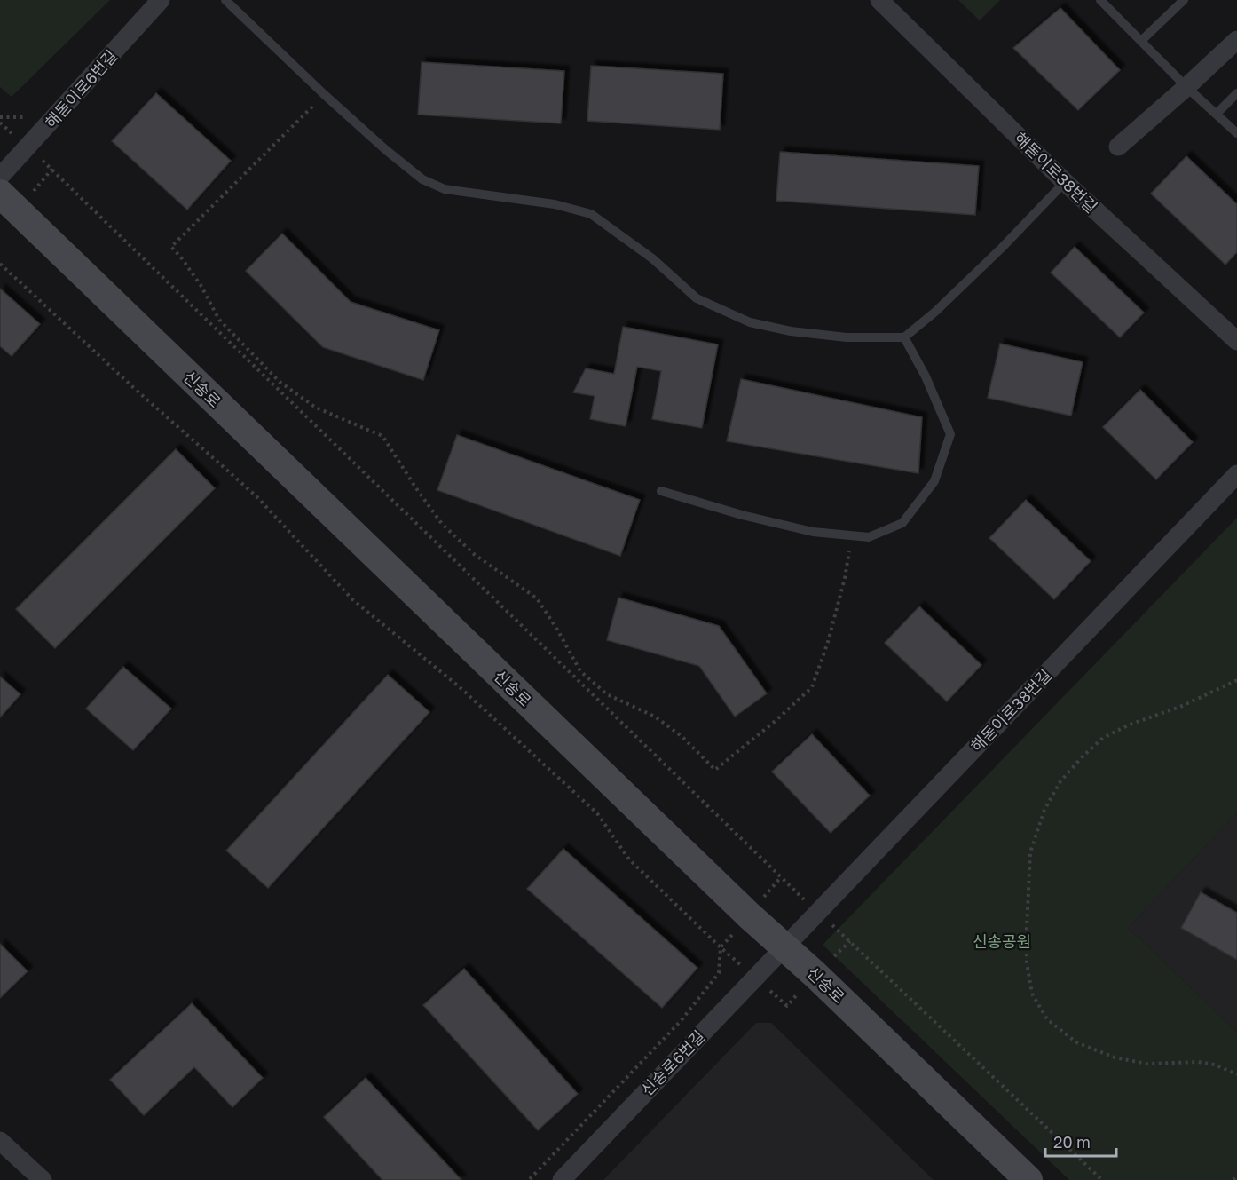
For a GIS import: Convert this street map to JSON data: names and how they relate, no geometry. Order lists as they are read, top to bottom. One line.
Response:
{"streets":{"street":["해돋이로6번길","해돋이로38번길","신송로","신송로6번길"]},"crossings":[["해돋이로38번길","신송로"],["해돋이로38번길","신송로6번길"],["신송로","신송로6번길"]],"parks":["신송공원"],"scale_bar":"20 m"}
